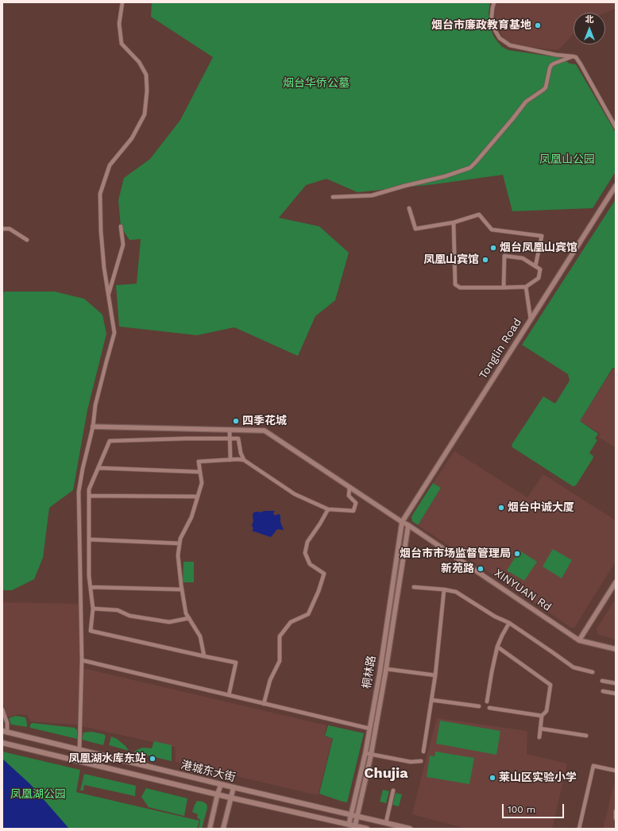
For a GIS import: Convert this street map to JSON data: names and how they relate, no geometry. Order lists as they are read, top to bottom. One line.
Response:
{"streets":{"main road":["港城东大街"],"street":["Tonglin Road","XINYUAN Rd","桐林路"]},"crossings":[["Tonglin Road","桐林路"],["XINYUAN Rd","桐林路"],["桐林路","港城东大街"]],"districts":["Chujia"],"parks":["烟台华侨公墓","凤凰山公园","凤凰湖公园"],"places":["烟台市廉政教育基地","烟台凤凰山宾馆","凤凰山宾馆","四季花城","烟台中诚大厦","烟台市市场监督管理局","新苑路","凤凰湖水库东站","莱山区实验小学"],"scale_bar":"100 m","north":"top"}
